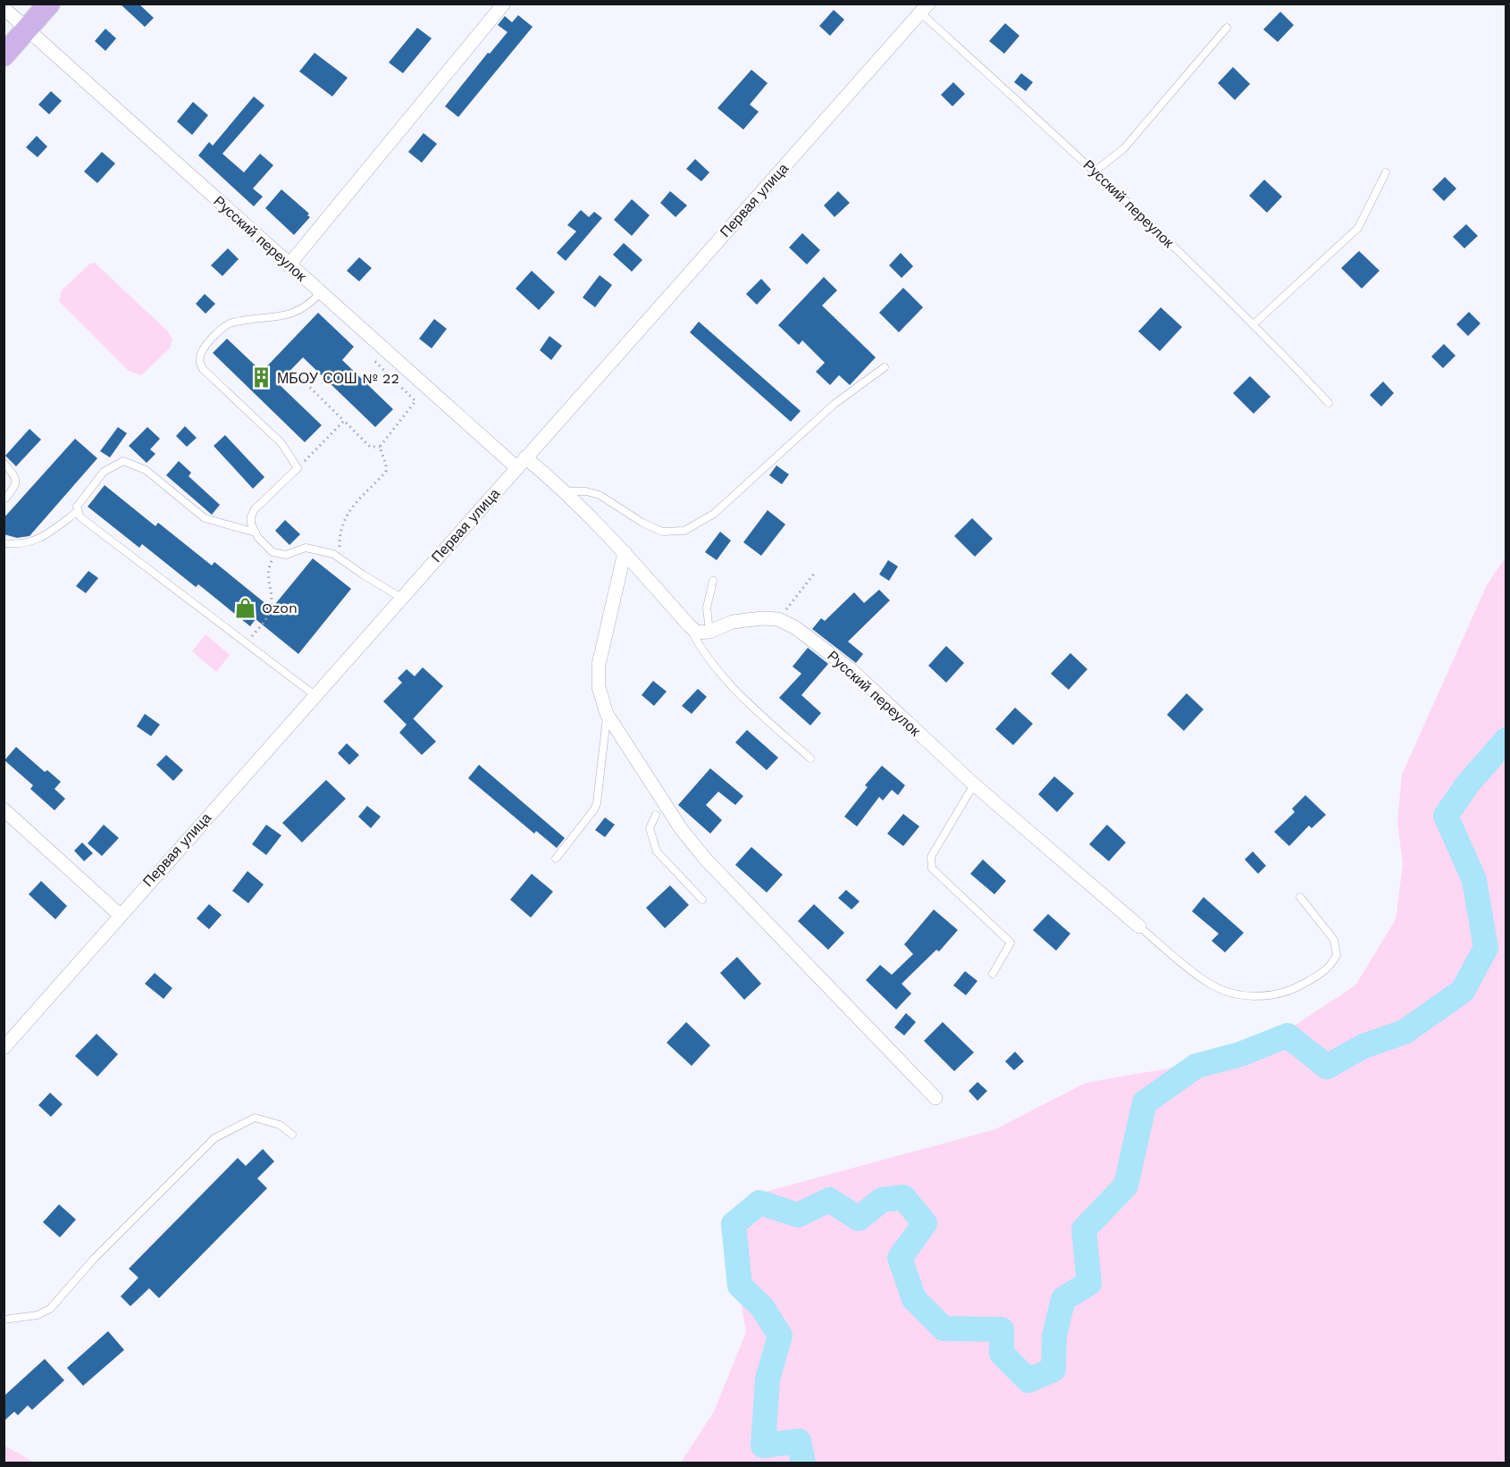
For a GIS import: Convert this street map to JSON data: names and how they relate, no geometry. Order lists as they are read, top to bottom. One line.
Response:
{"streets":{"street":["Первая улица","Русский переулок"]},"crossings":[["Первая улица","Русский переулок"]],"places":{"building":["МБОУ СОШ № 22"],"shop":["Ozon"]}}
